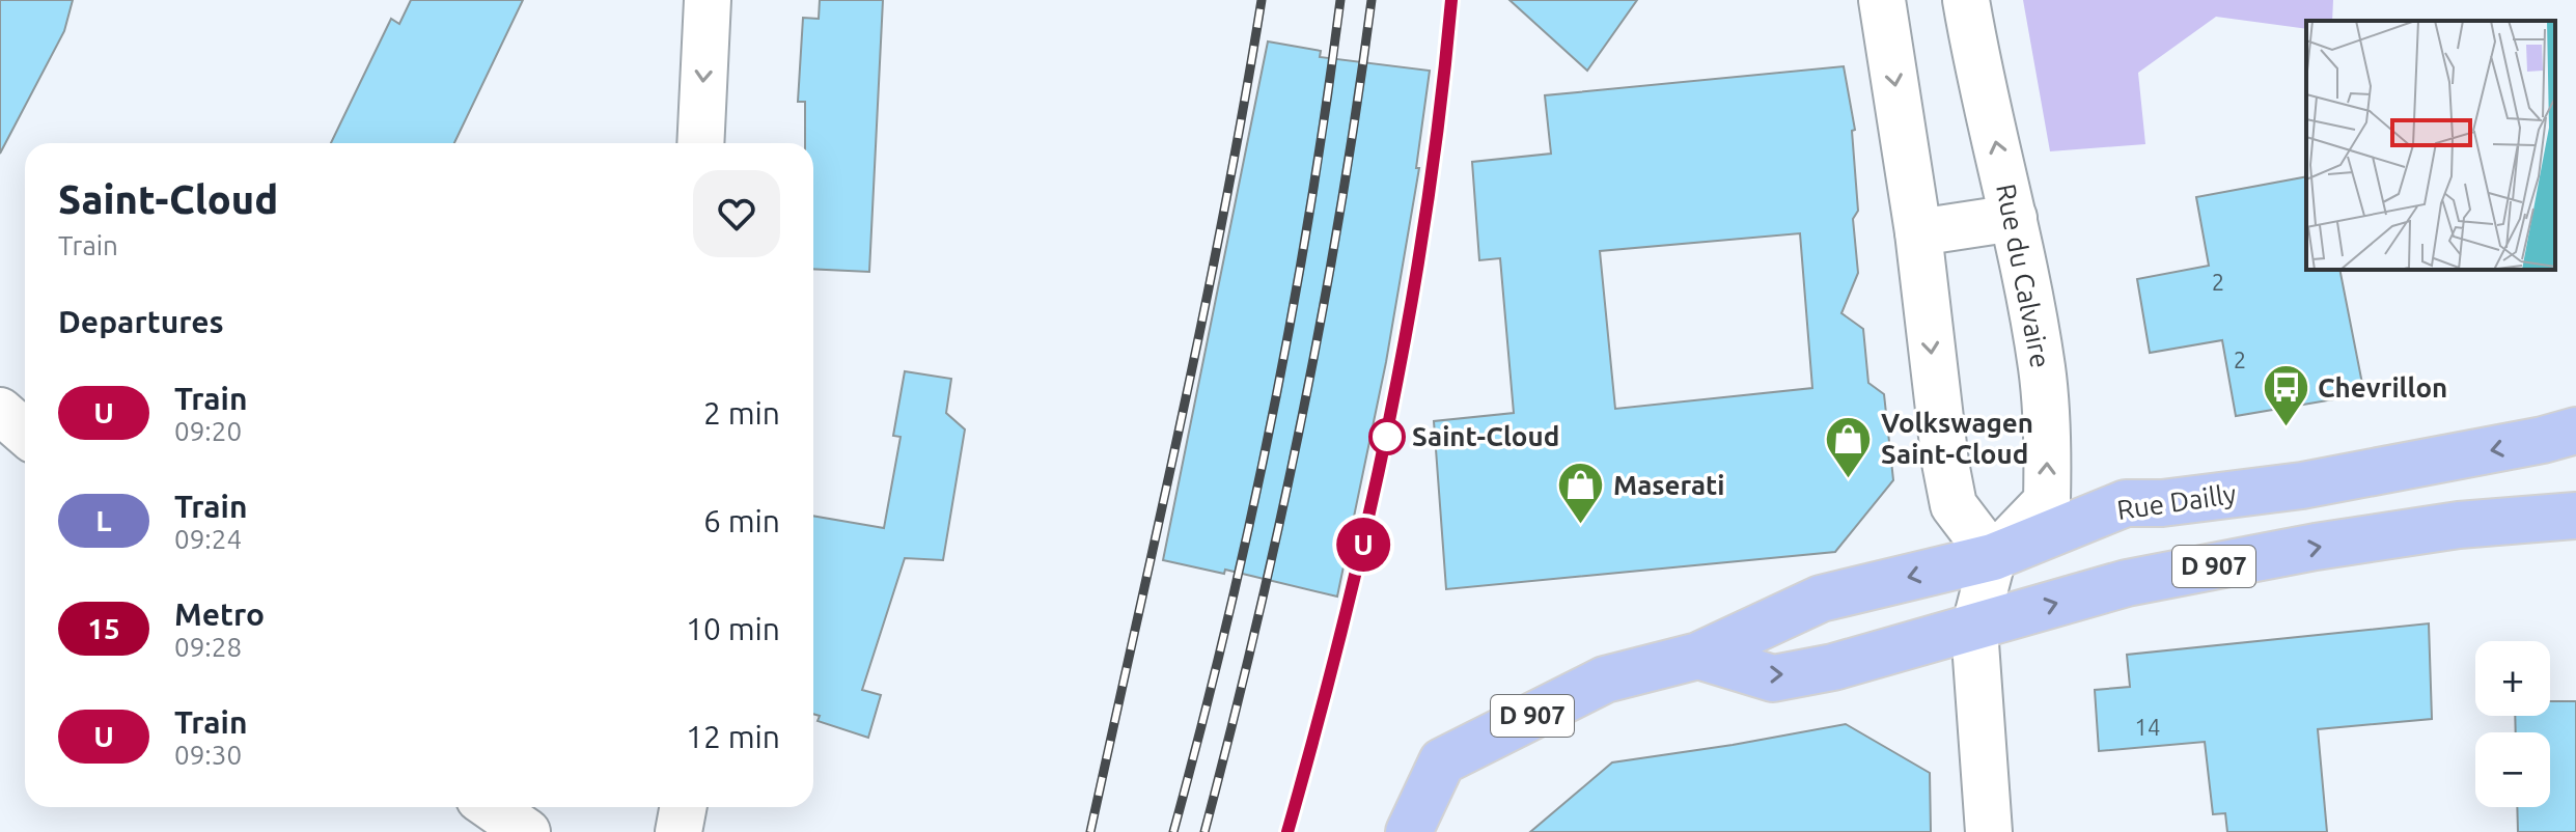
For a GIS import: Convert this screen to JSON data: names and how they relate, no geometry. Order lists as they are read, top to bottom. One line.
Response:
{"streets":{"main road":["Rue du Calvaire","Rue Dailly","D 907"]},"crossings":[["Rue du Calvaire","Rue Dailly"],["Rue Dailly","D 907"]],"places":{"bus stop":["Chevrillon"],"other":["Saint-Cloud"],"shop":["Volkswagen Saint-Cloud","Maserati"]},"house_numbers":["2","2","14"],"page":{"on_map":"U","heading":[["Saint-Cloud","Train"],"Departures"],"list":[{"mark":"U","name":"Train","note":"09:20","value":"2 min"},{"mark":"L","name":"Train","note":"09:24","value":"6 min"},{"mark":"15","name":"Metro","note":"09:28","value":"10 min"},{"mark":"U","name":"Train","note":"09:30","value":"12 min"}],"map_buttons":["+","−"]}}
